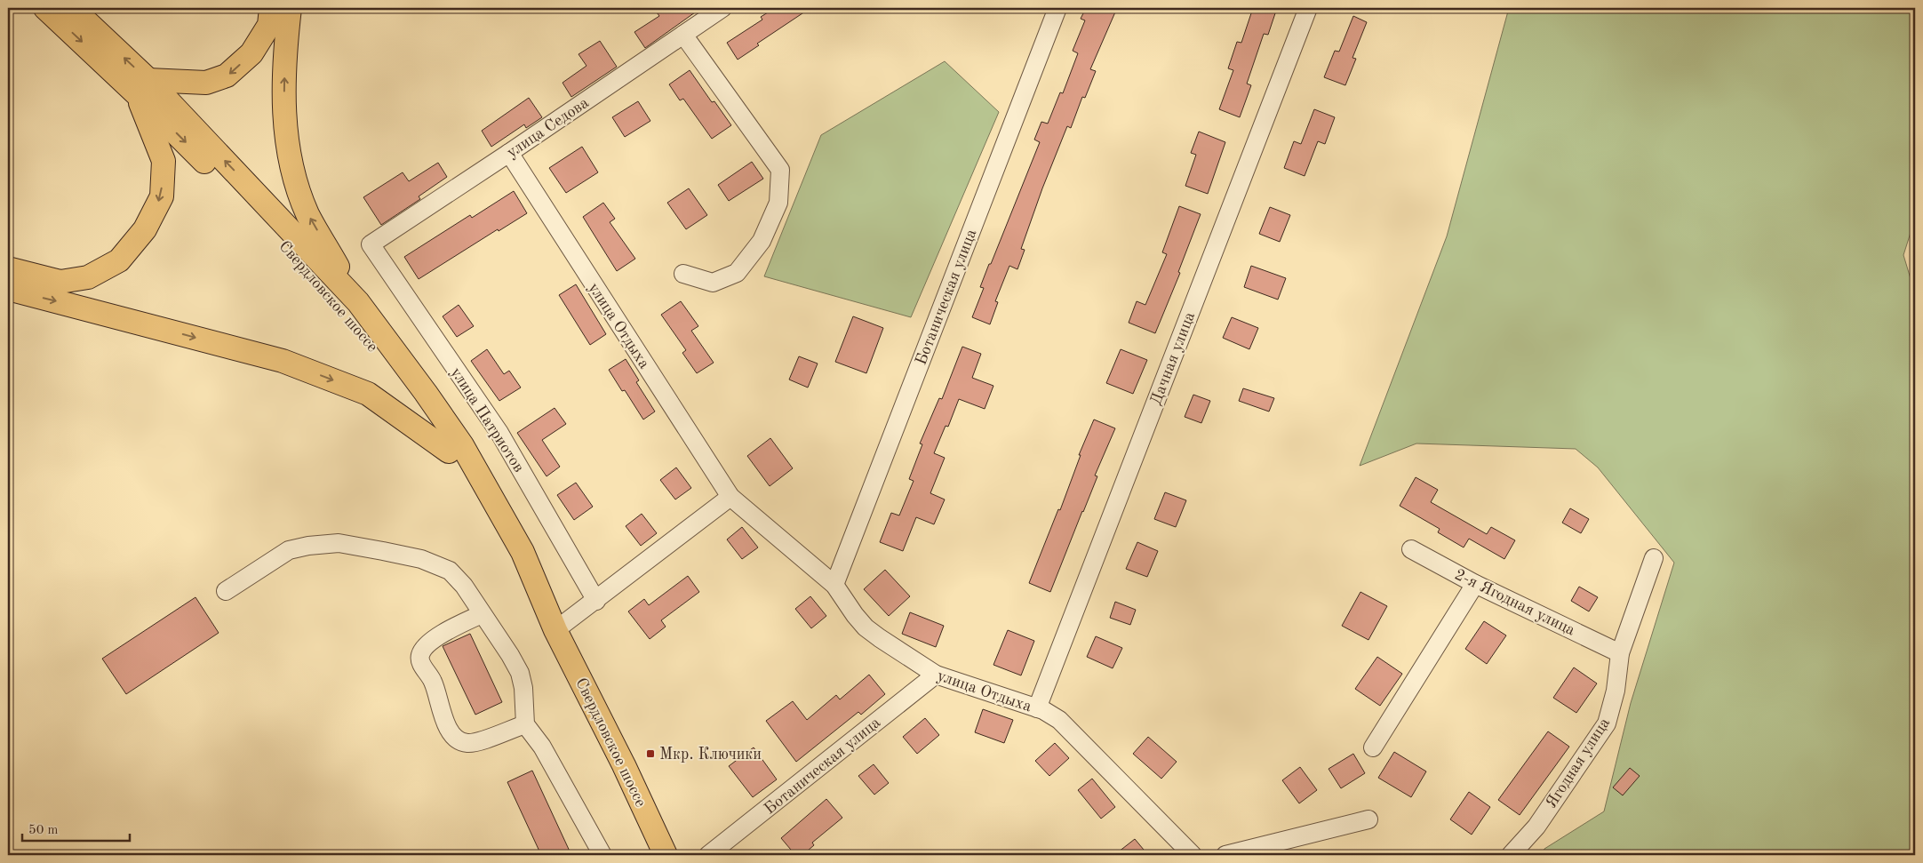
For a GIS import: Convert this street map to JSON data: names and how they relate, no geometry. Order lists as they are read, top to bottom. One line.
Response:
{"streets":{"main road":["Свердловское шоссе"],"street":["улица Седова","Ботаническая улица","улица Отдыха","Дачная улица","улица Патриотов","2-я Ягодная улица","Ягодная улица"]},"crossings":[["улица Седова","улица Отдыха"],["улица Седова","улица Патриотов"],["Ботаническая улица","улица Отдыха"],["улица Отдыха","Дачная улица"],["2-я Ягодная улица","Ягодная улица"]],"places":{"transit":["Мкр. Ключики"]},"scale_bar":"50 m"}
